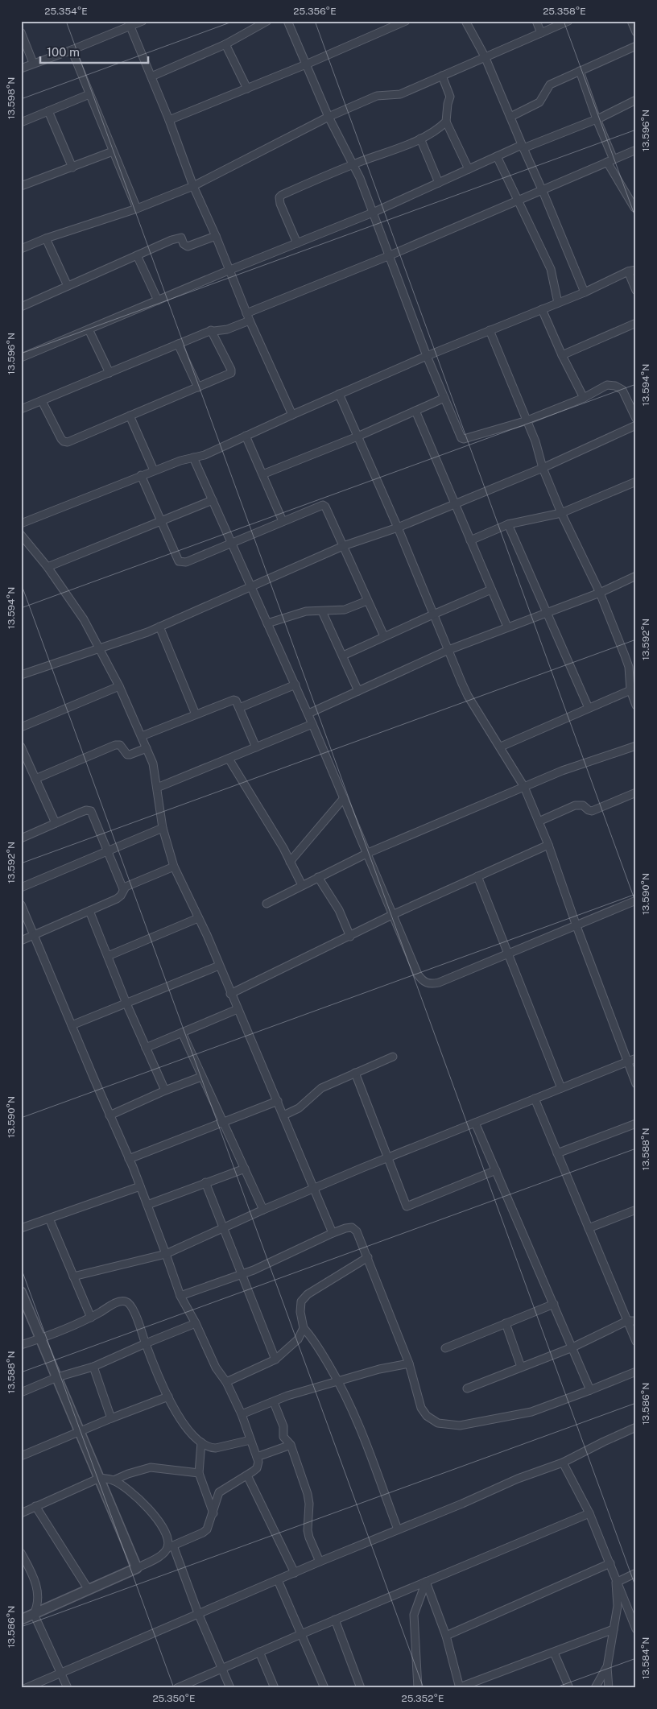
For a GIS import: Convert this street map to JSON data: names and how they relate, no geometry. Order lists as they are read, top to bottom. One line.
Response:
{"scale_bar":"100 m","coordinates":["25.354°E","25.356°E","25.358°E","13.598°N","13.596°N","13.594°N","13.592°N","13.590°N","13.588°N","13.586°N","13.584°N","25.350°E","25.352°E"]}
